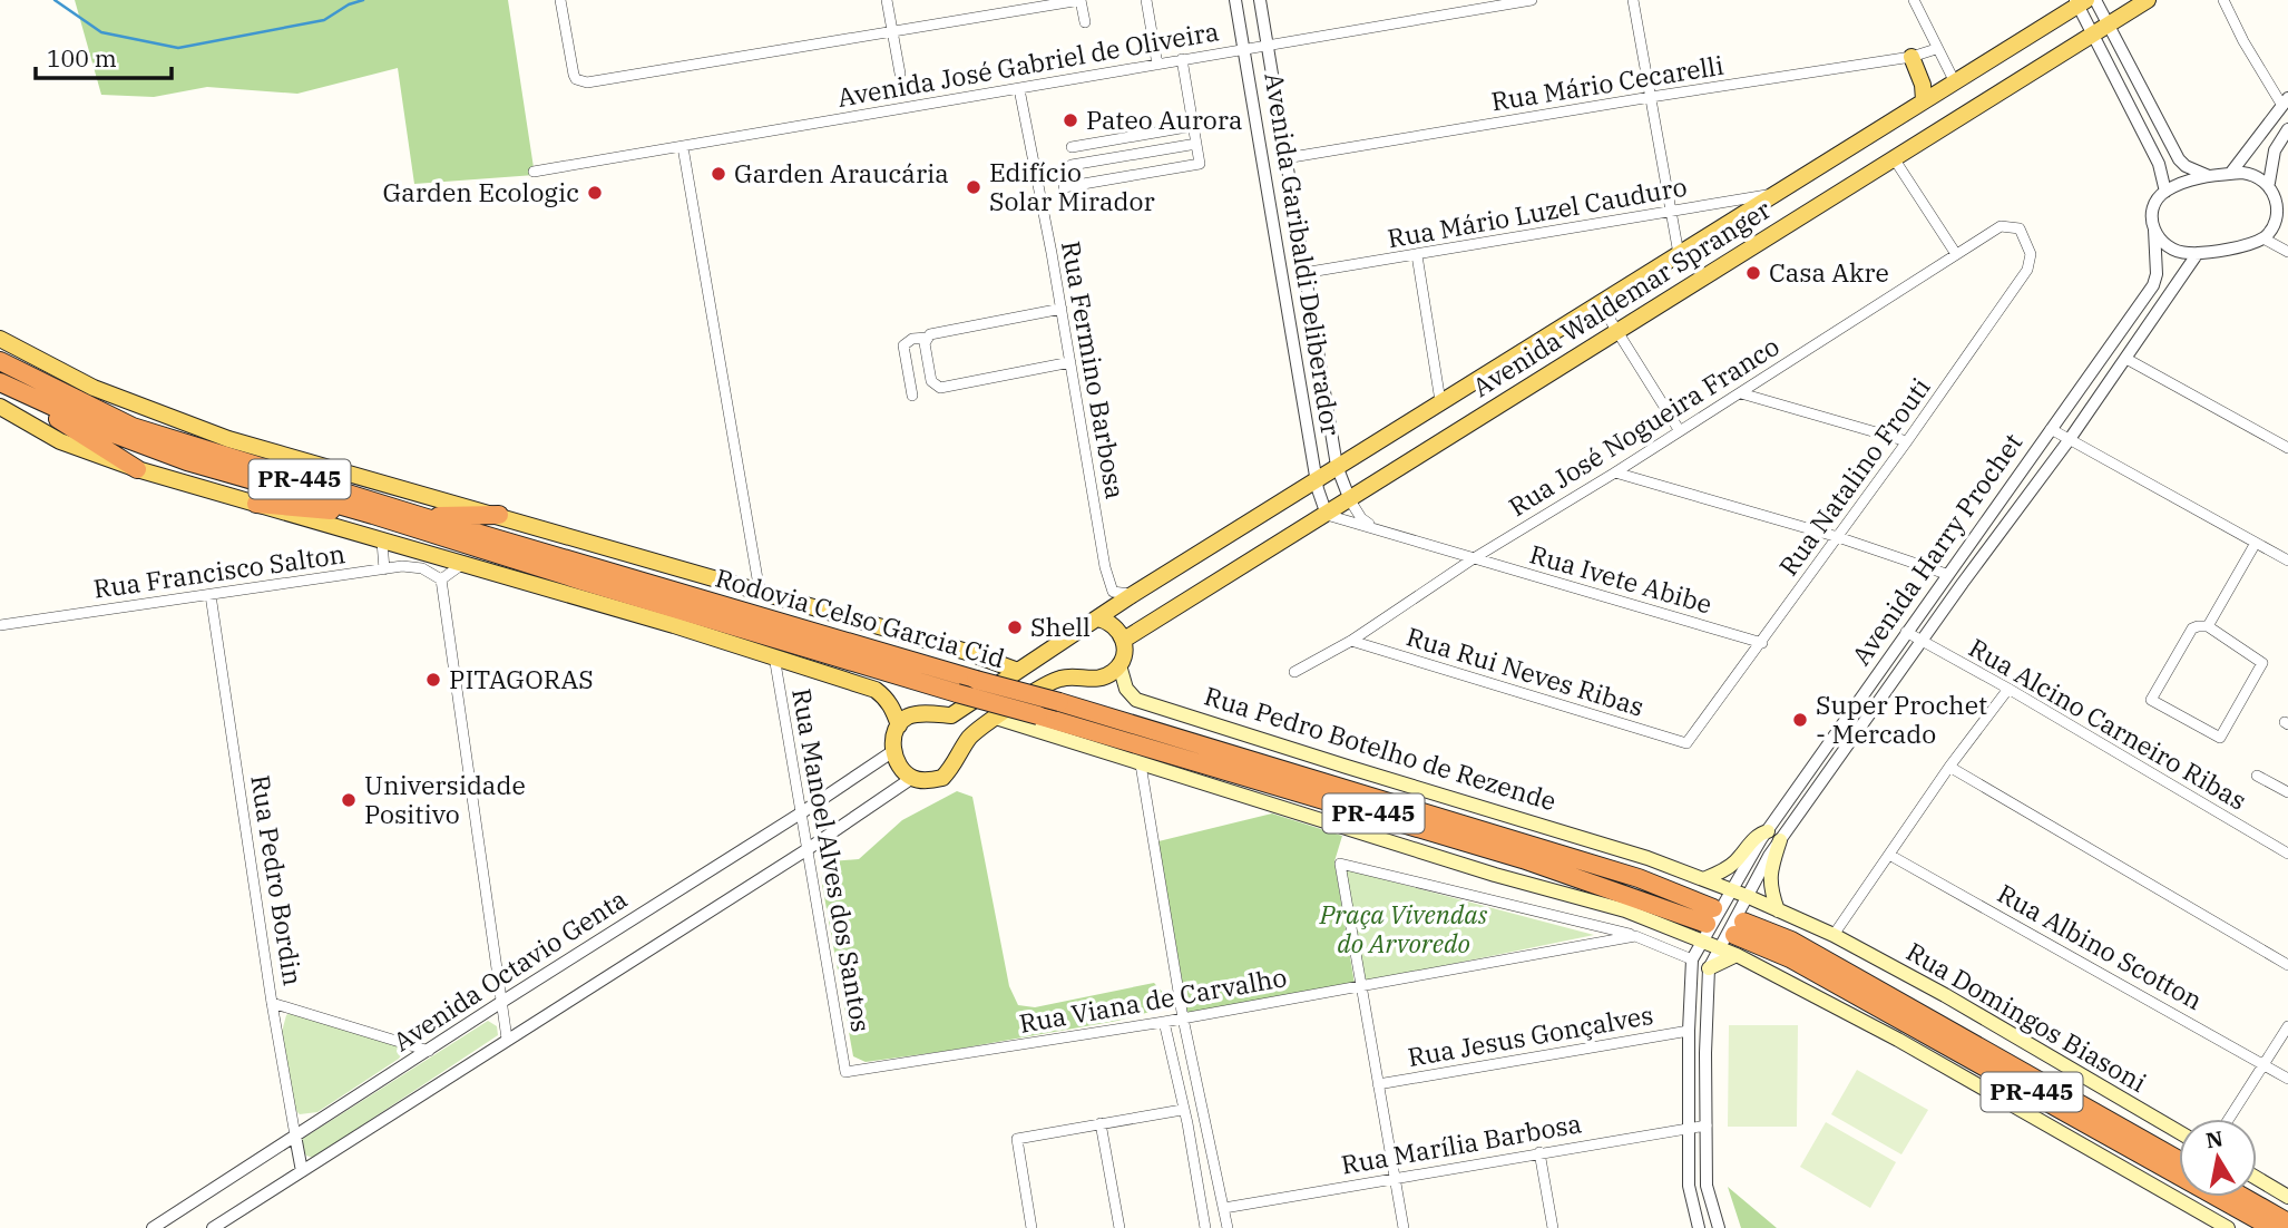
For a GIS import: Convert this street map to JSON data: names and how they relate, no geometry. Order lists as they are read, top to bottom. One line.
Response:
{"streets":{"highway":["PR-445","Rodovia Celso Garcia Cid"],"main road":["Avenida Waldemar Spranger","Rua Pedro Botelho de Rezende","Rua Domingos Biasoni"],"street":["Avenida José Gabriel de Oliveira","Rua Mário Cecarelli","Rua Mário Luzel Cauduro","Avenida Garibaldi Deliberador","Rua Fermino Barbosa","Rua José Nogueira Franco","Rua Natalino Frouti","Avenida Harry Prochet","Rua Francisco Salton","Rua Ivete Abibe","Rua Rui Neves Ribas","Rua Alcino Carneiro Ribas","Rua Manoel Alves dos Santos","Rua Pedro Bordin","Rua Albino Scotton","Avenida Octavio Genta","Rua Viana de Carvalho","Rua Jesus Gonçalves","Rua Marília Barbosa"]},"crossings":[["Avenida José Gabriel de Oliveira","Avenida Garibaldi Deliberador"],["Avenida José Gabriel de Oliveira","Rua Fermino Barbosa"],["Rua Mário Cecarelli","Avenida Garibaldi Deliberador"],["Rua Mário Luzel Cauduro","Avenida Garibaldi Deliberador"],["Rua Mário Luzel Cauduro","Avenida Waldemar Spranger"],["Avenida Garibaldi Deliberador","Avenida Waldemar Spranger"],["Avenida Garibaldi Deliberador","Rua Ivete Abibe"],["Avenida Waldemar Spranger","Rua Fermino Barbosa"],["Avenida Waldemar Spranger","Rua Ivete Abibe"],["Rua José Nogueira Franco","Rua Natalino Frouti"],["Rua José Nogueira Franco","Rua Ivete Abibe"],["Rua José Nogueira Franco","Rua Rui Neves Ribas"],["Rua Natalino Frouti","Rua Ivete Abibe"],["Rua Natalino Frouti","Rua Rui Neves Ribas"],["PR-445","Rua Manoel Alves dos Santos"],["Avenida Harry Prochet","Rodovia Celso Garcia Cid"],["Avenida Harry Prochet","Rua Alcino Carneiro Ribas"],["Rua Francisco Salton","Rua Pedro Bordin"],["Rua Manoel Alves dos Santos","Avenida Octavio Genta"],["Rua Manoel Alves dos Santos","Rua Viana de Carvalho"],["Rua Pedro Bordin","Avenida Octavio Genta"]],"parks":["Praça Vivendas do Arvoredo"],"places":["Pateo Aurora","Garden Araucária","Edifício Solar Mirador","Garden Ecologic","Casa Akre","Shell","PITAGORAS","Super Prochet - Mercado","Universidade Positivo"],"scale_bar":"100 m","north":"top"}
